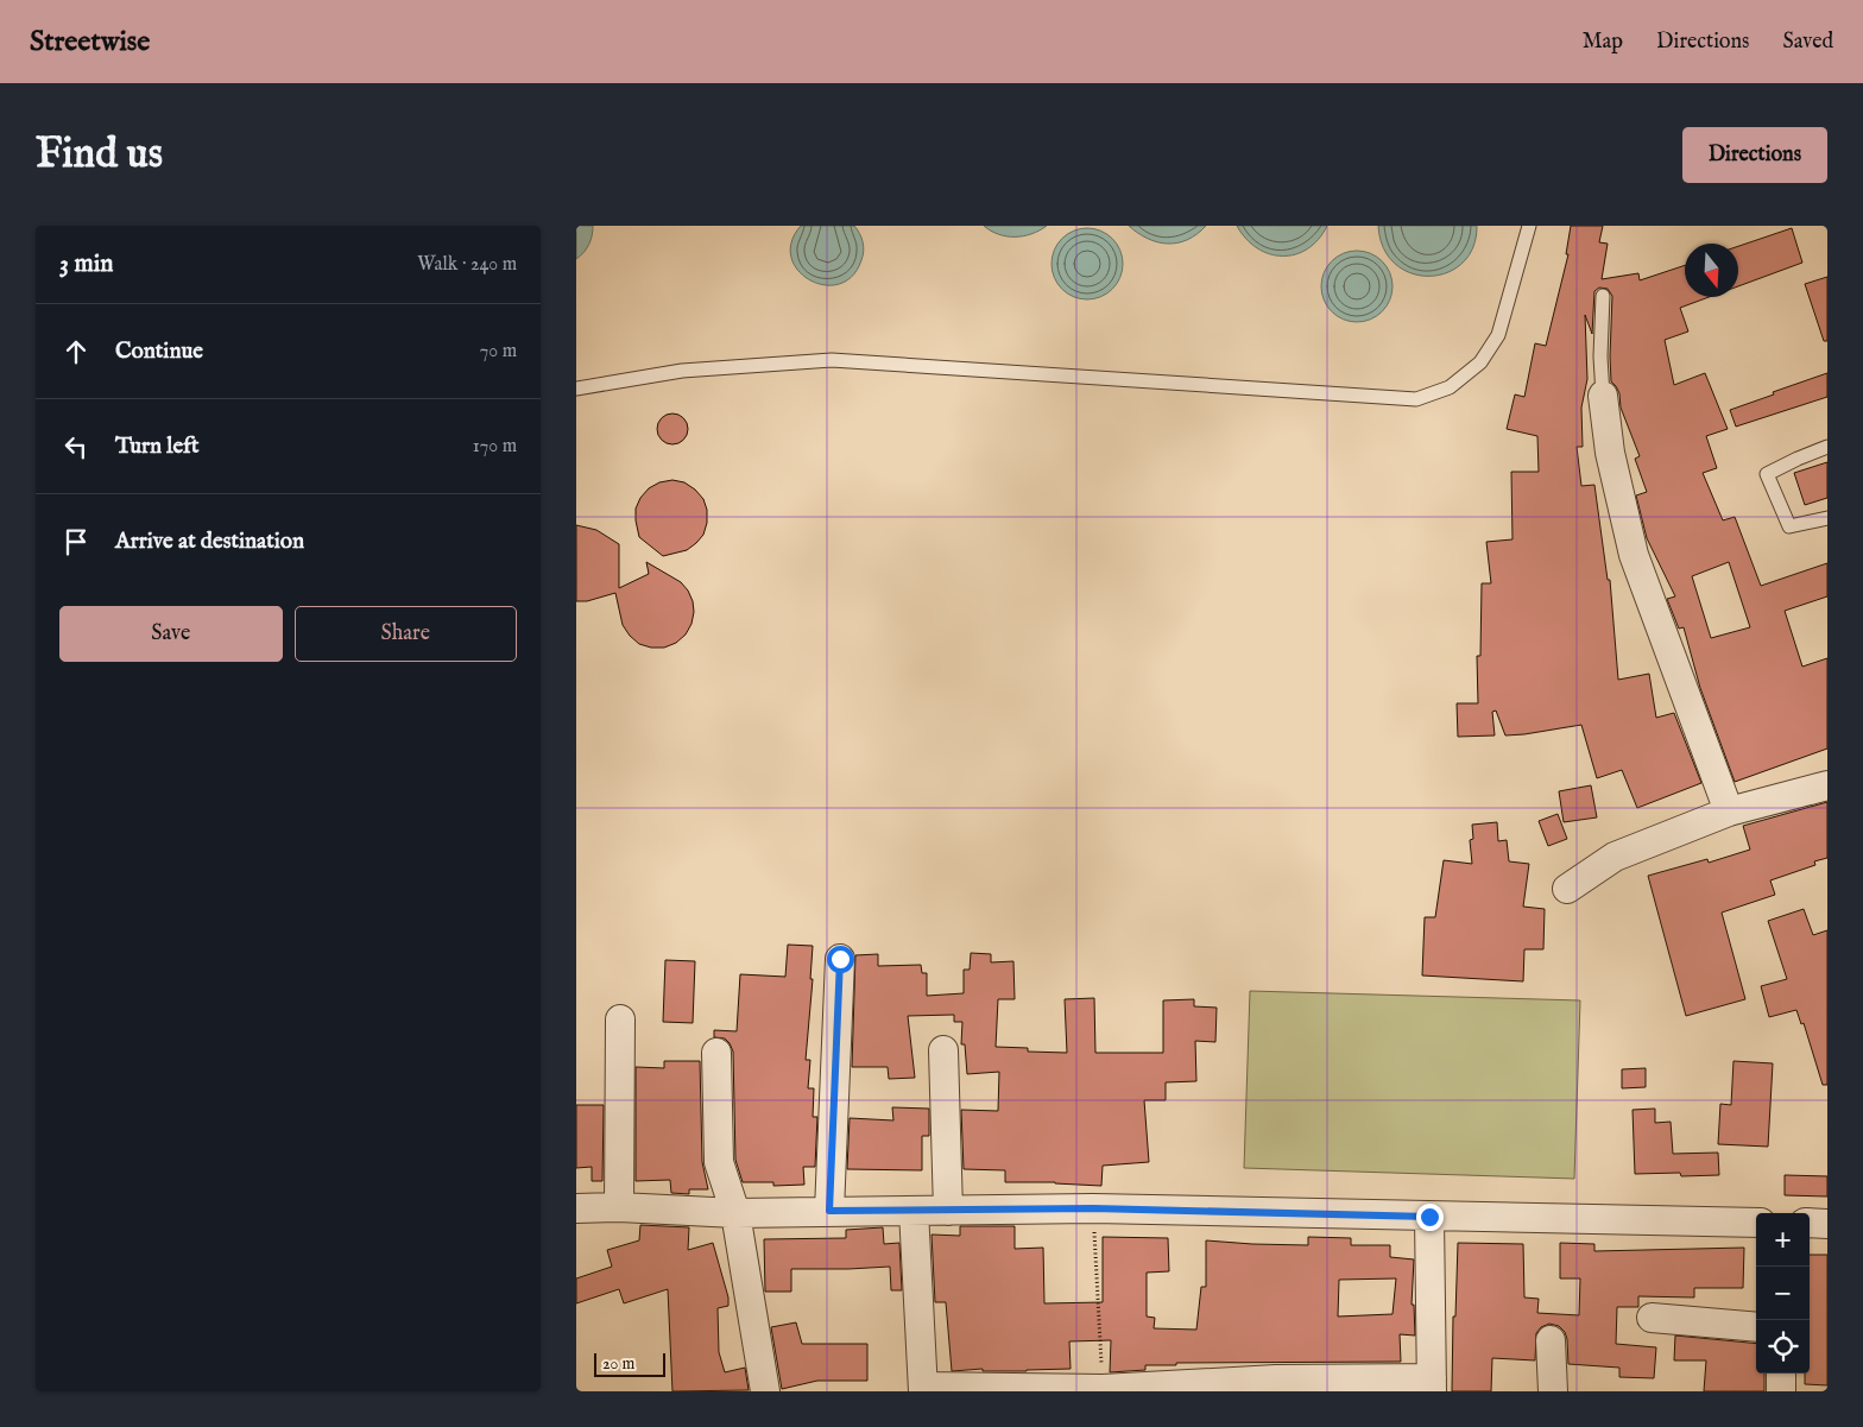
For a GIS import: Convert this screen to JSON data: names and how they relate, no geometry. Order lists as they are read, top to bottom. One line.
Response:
{"scale_bar":"20 m","north":"bottom","page":{"header":"Streetwise","nav":["Map","Directions","Saved"],"buttons":["Directions",["Save","Share"]],"title":"Find us","heading":["3 min","Walk · 240 m"],"list":[["Continue","70 m"],["Turn left","170 m"],"Arrive at destination"],"map_buttons":["+","−"],"scale":"20 m"}}
